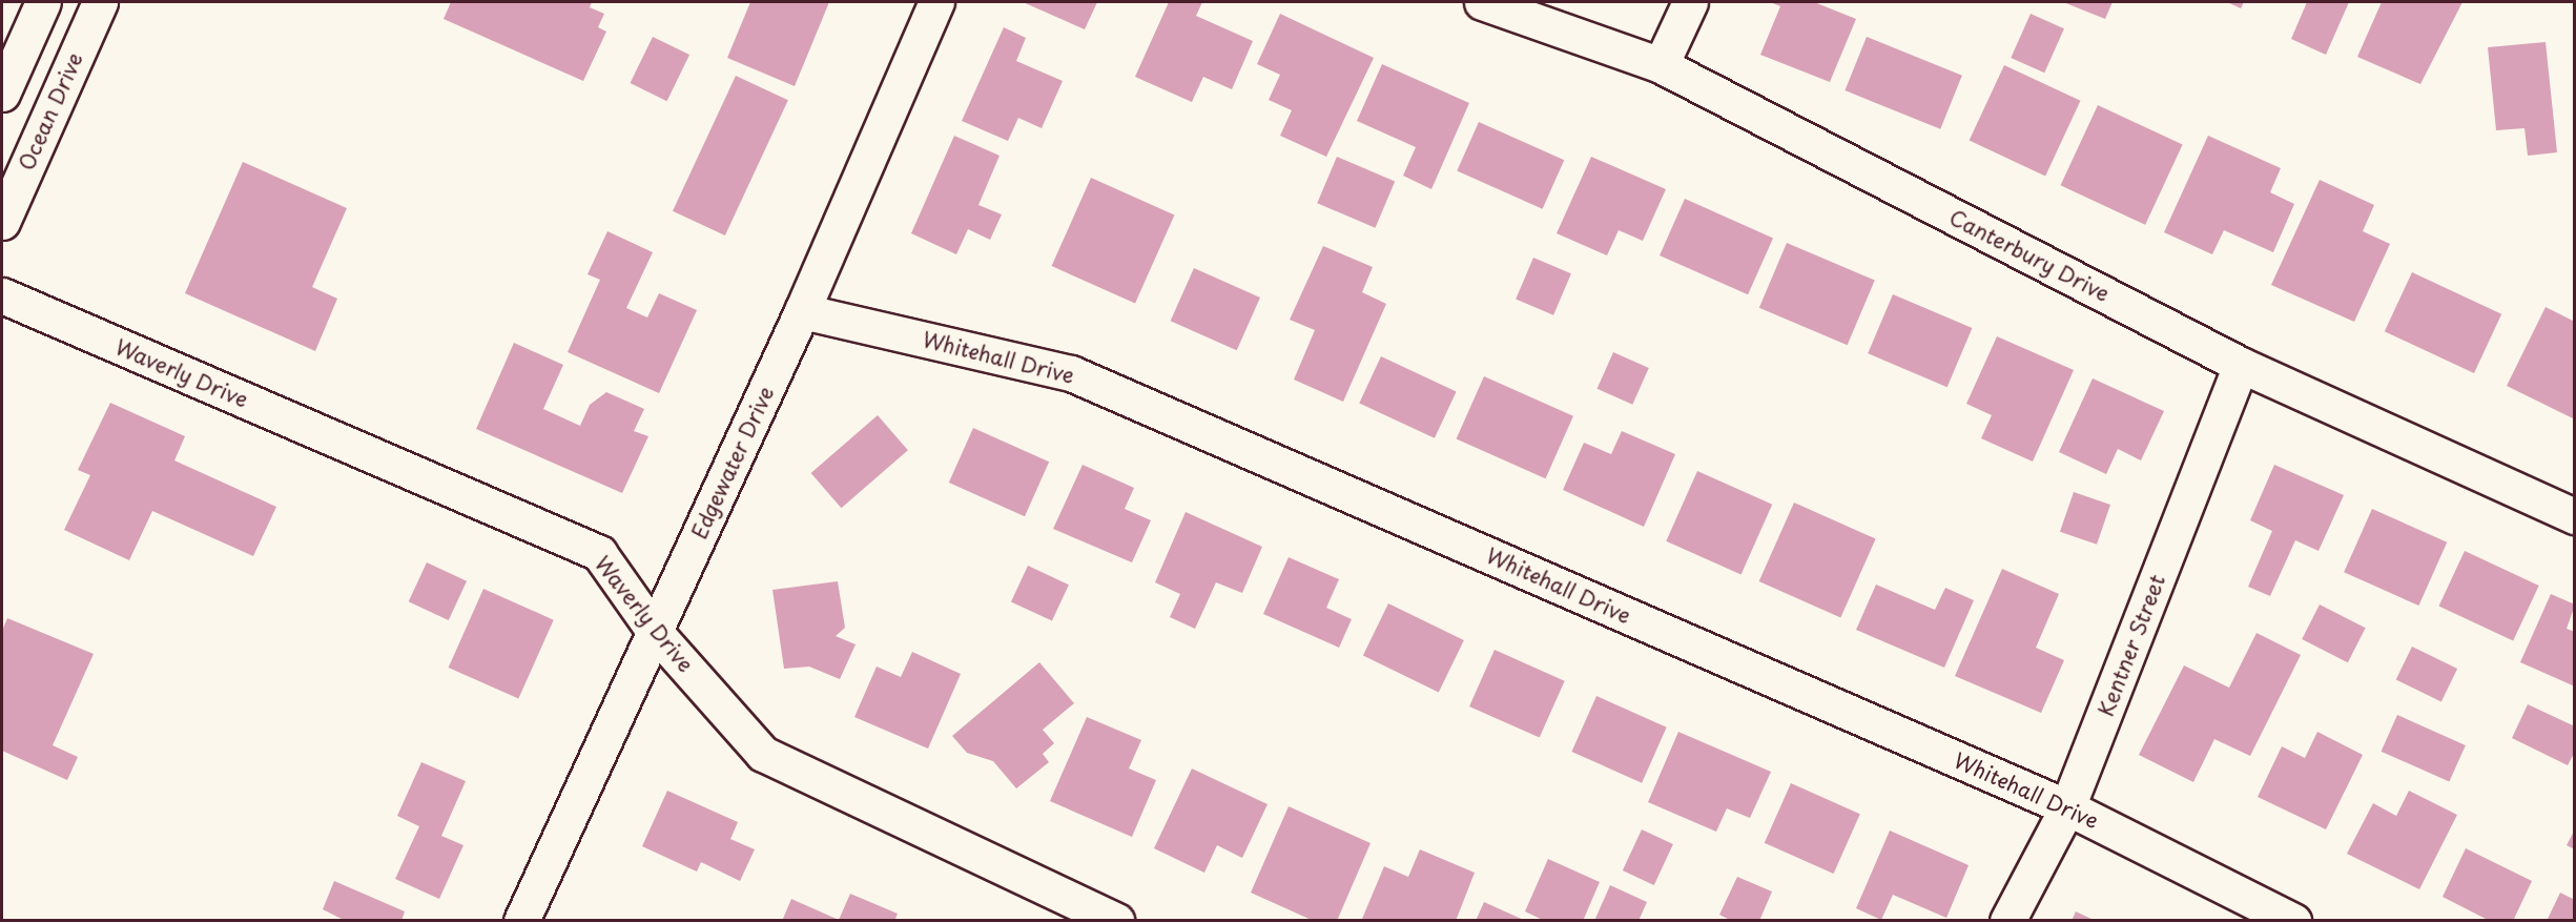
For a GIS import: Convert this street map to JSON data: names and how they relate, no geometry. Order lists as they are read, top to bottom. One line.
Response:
{"streets":{"street":["Ocean Drive","Canterbury Drive","Whitehall Drive","Waverly Drive","Edgewater Drive","Kentner Street"]},"crossings":[["Canterbury Drive","Kentner Street"],["Whitehall Drive","Edgewater Drive"],["Whitehall Drive","Kentner Street"],["Waverly Drive","Edgewater Drive"]]}
